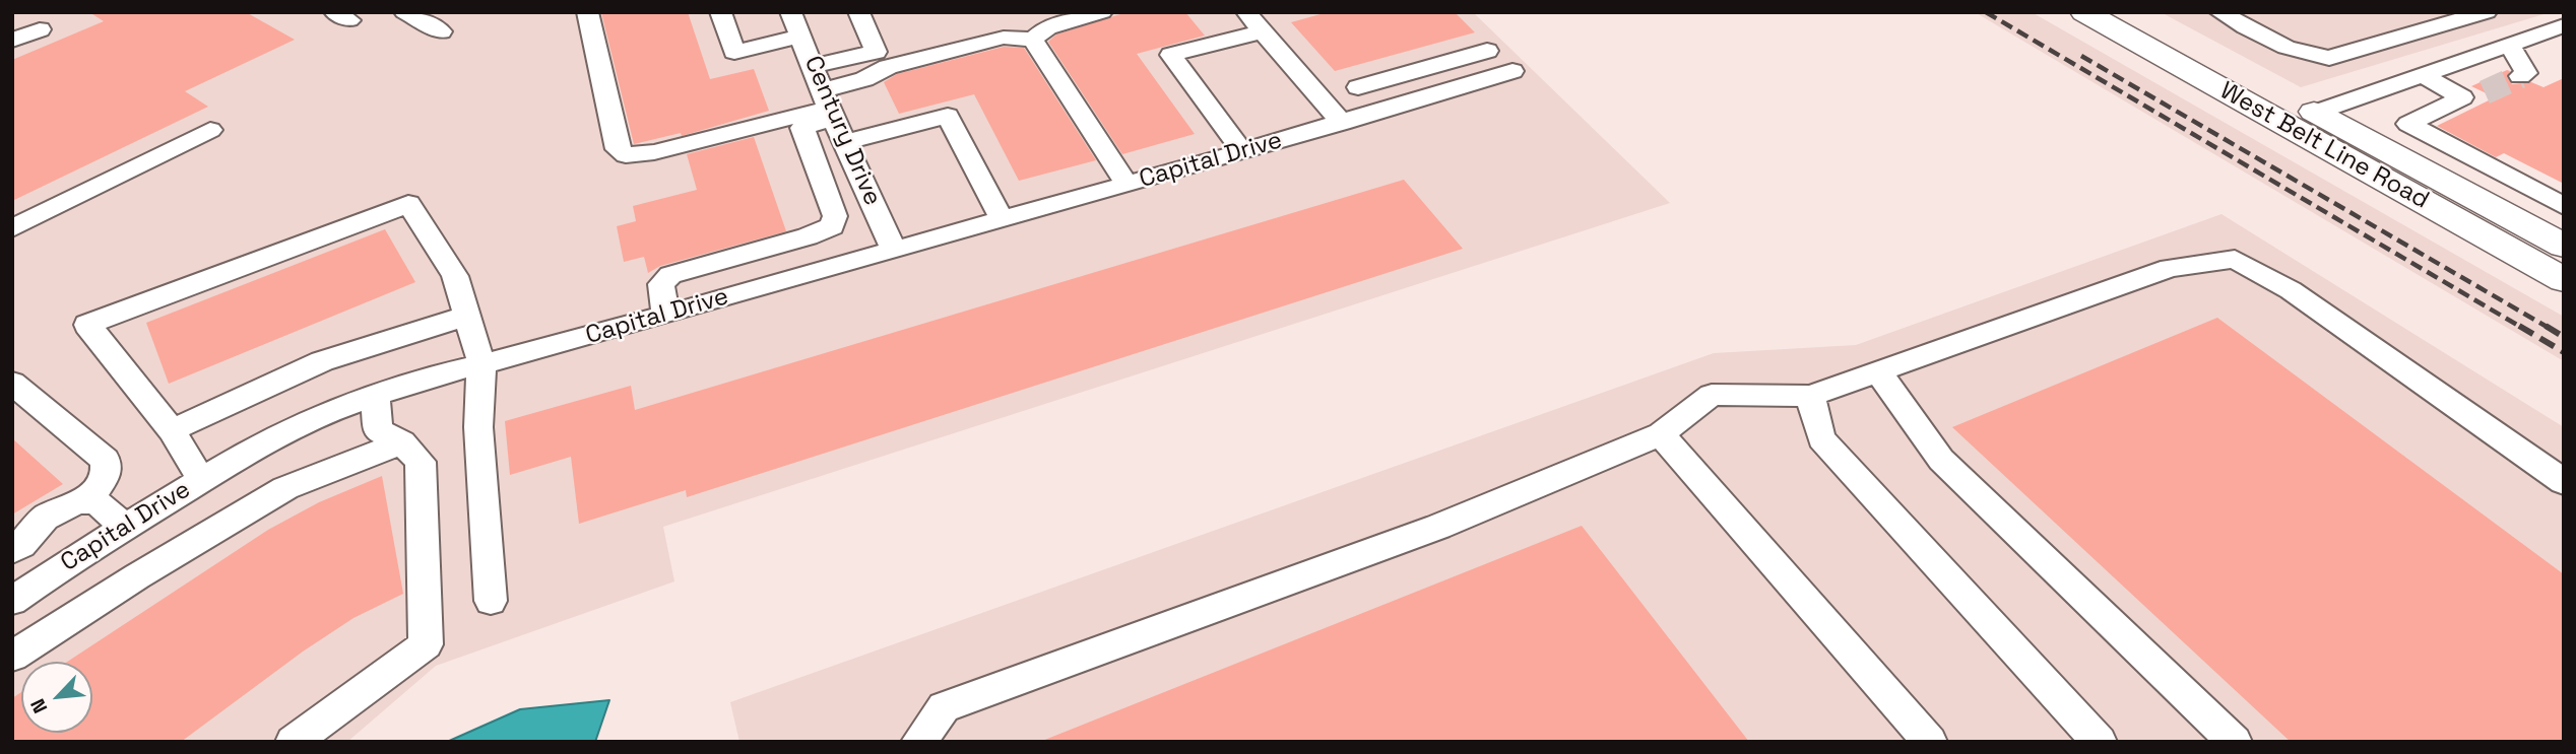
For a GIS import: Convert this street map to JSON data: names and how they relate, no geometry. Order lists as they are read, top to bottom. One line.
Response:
{"streets":{"main road":["West Belt Line Road"],"street":["Century Drive","Capital Drive"]},"crossings":[["Century Drive","Capital Drive"]],"north":"bottom left"}
